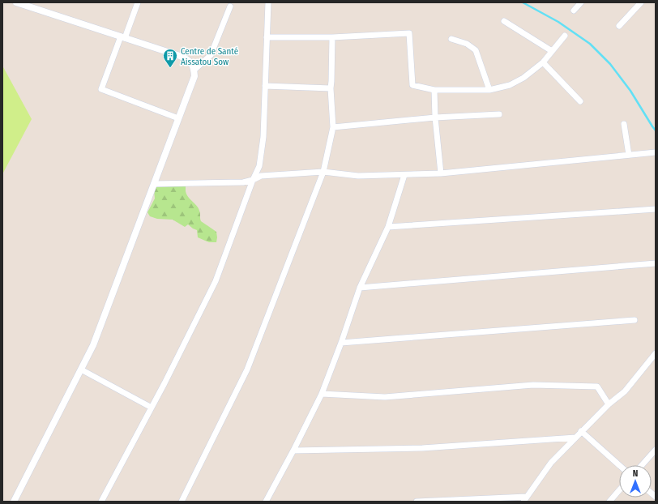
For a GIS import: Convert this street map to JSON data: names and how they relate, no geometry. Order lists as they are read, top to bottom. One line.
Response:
{"places":{"building":["Centre de Santé Aissatou Sow"]},"north":"top"}
